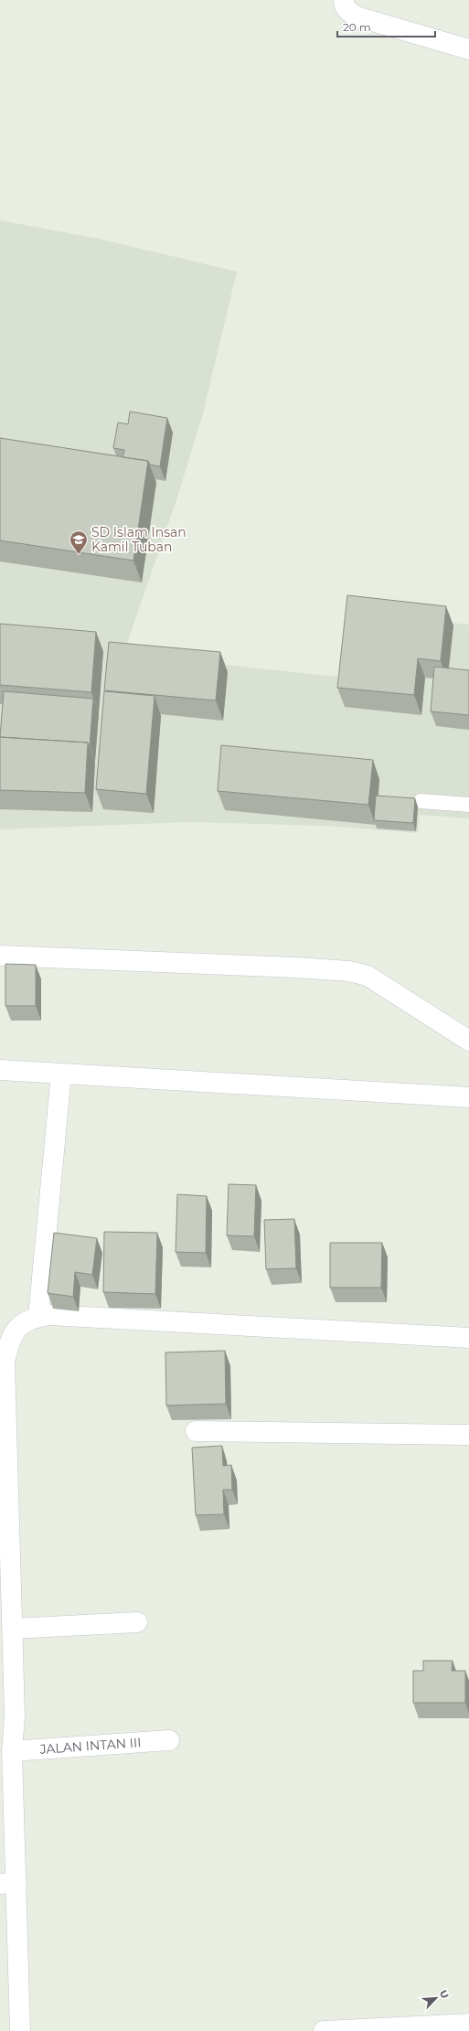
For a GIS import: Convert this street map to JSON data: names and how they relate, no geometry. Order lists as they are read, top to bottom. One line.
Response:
{"streets":{"street":["JALAN INTAN III"]},"places":{"school or university":["SD Islam Insan Kamil Tuban"]},"scale_bar":"20 m","north":"top right"}
